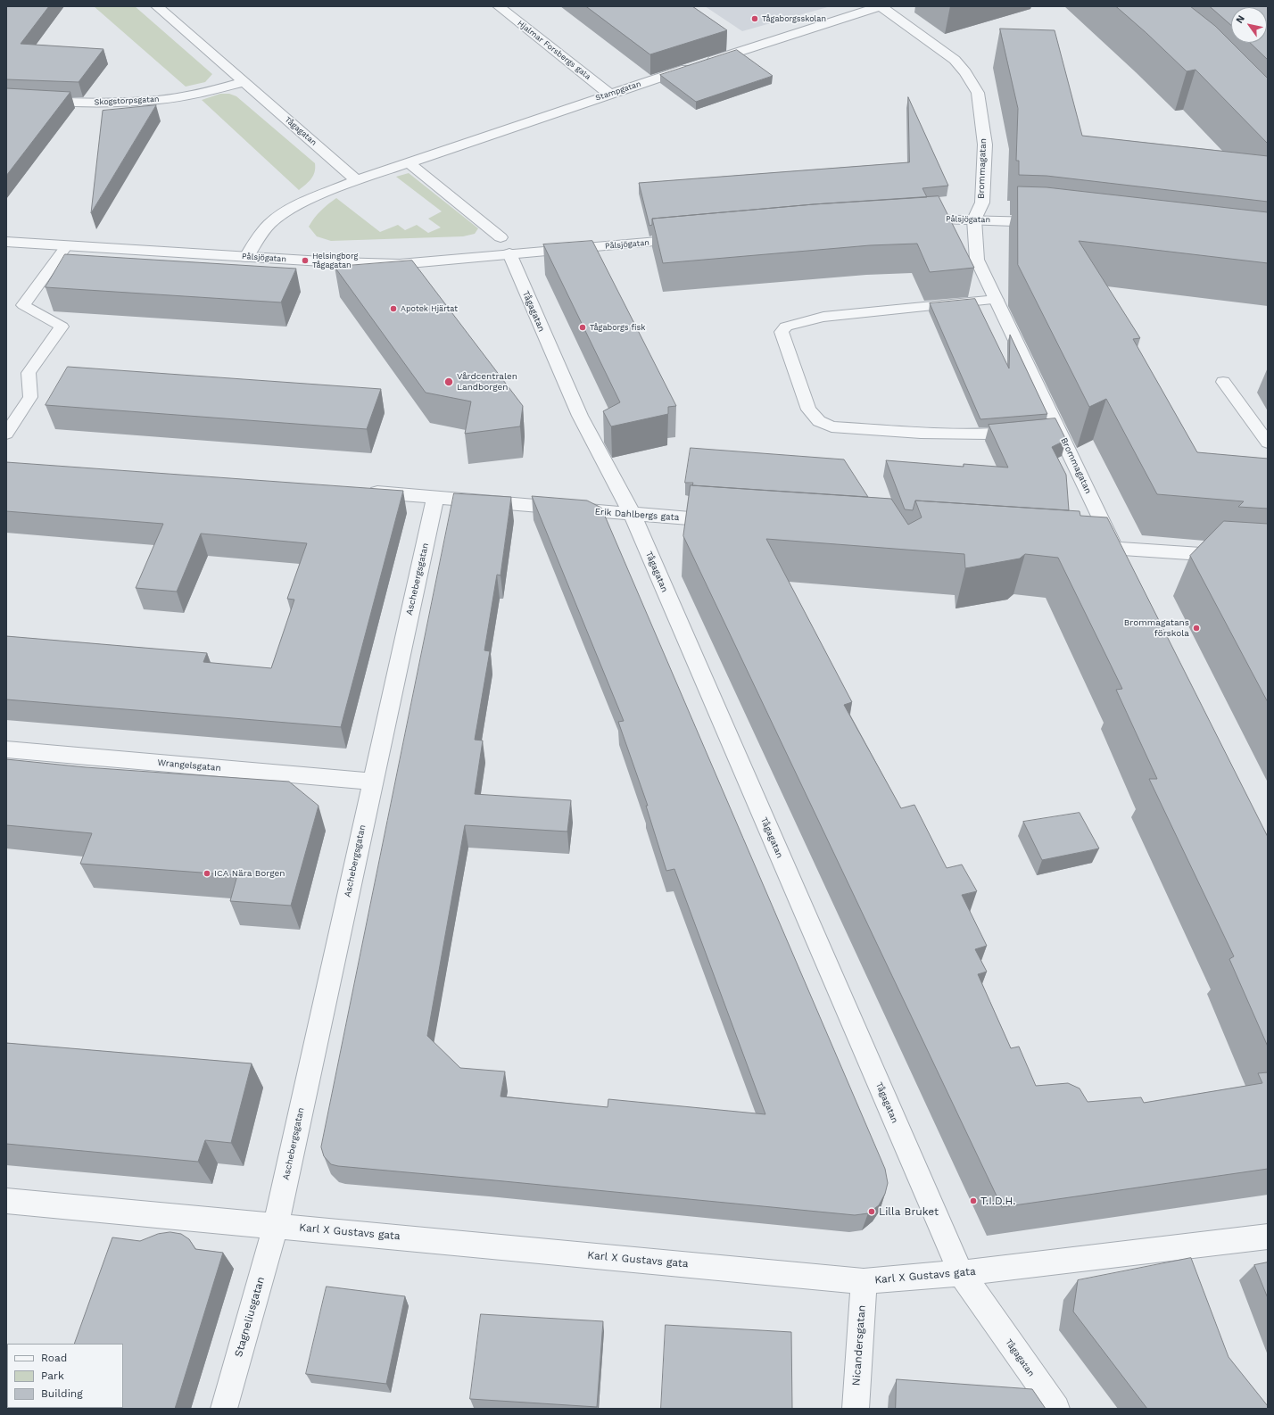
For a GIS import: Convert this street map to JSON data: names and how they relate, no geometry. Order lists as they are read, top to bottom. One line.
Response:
{"streets":{"street":["Hjalmar Forsbergs gata","Stampgatan","Skogstorpsgatan","Tågagatan","Brommagatan","Pålsjögatan","Erik Dahlbergs gata","Aschebergsgatan","Wrangelsgatan","Karl X Gustavs gata","Stagneliusgatan","Nicandersgatan"]},"crossings":[["Hjalmar Forsbergs gata","Stampgatan"],["Stampgatan","Tågagatan"],["Stampgatan","Brommagatan"],["Skogstorpsgatan","Tågagatan"],["Tågagatan","Pålsjögatan"],["Tågagatan","Erik Dahlbergs gata"],["Tågagatan","Karl X Gustavs gata"],["Brommagatan","Pålsjögatan"],["Erik Dahlbergs gata","Aschebergsgatan"],["Aschebergsgatan","Wrangelsgatan"],["Aschebergsgatan","Karl X Gustavs gata"],["Aschebergsgatan","Stagneliusgatan"],["Karl X Gustavs gata","Stagneliusgatan"],["Karl X Gustavs gata","Nicandersgatan"]],"places":["Tågaborgsskolan","Helsingborg Tågagatan","Apotek Hjärtat","Tågaborgs fisk","Vårdcentralen Landborgen","Brommagatans förskola","ICA Nära Borgen","T.I.D.H.","Lilla Bruket"],"legend":["Road","Park","Building"],"north":"top left"}
